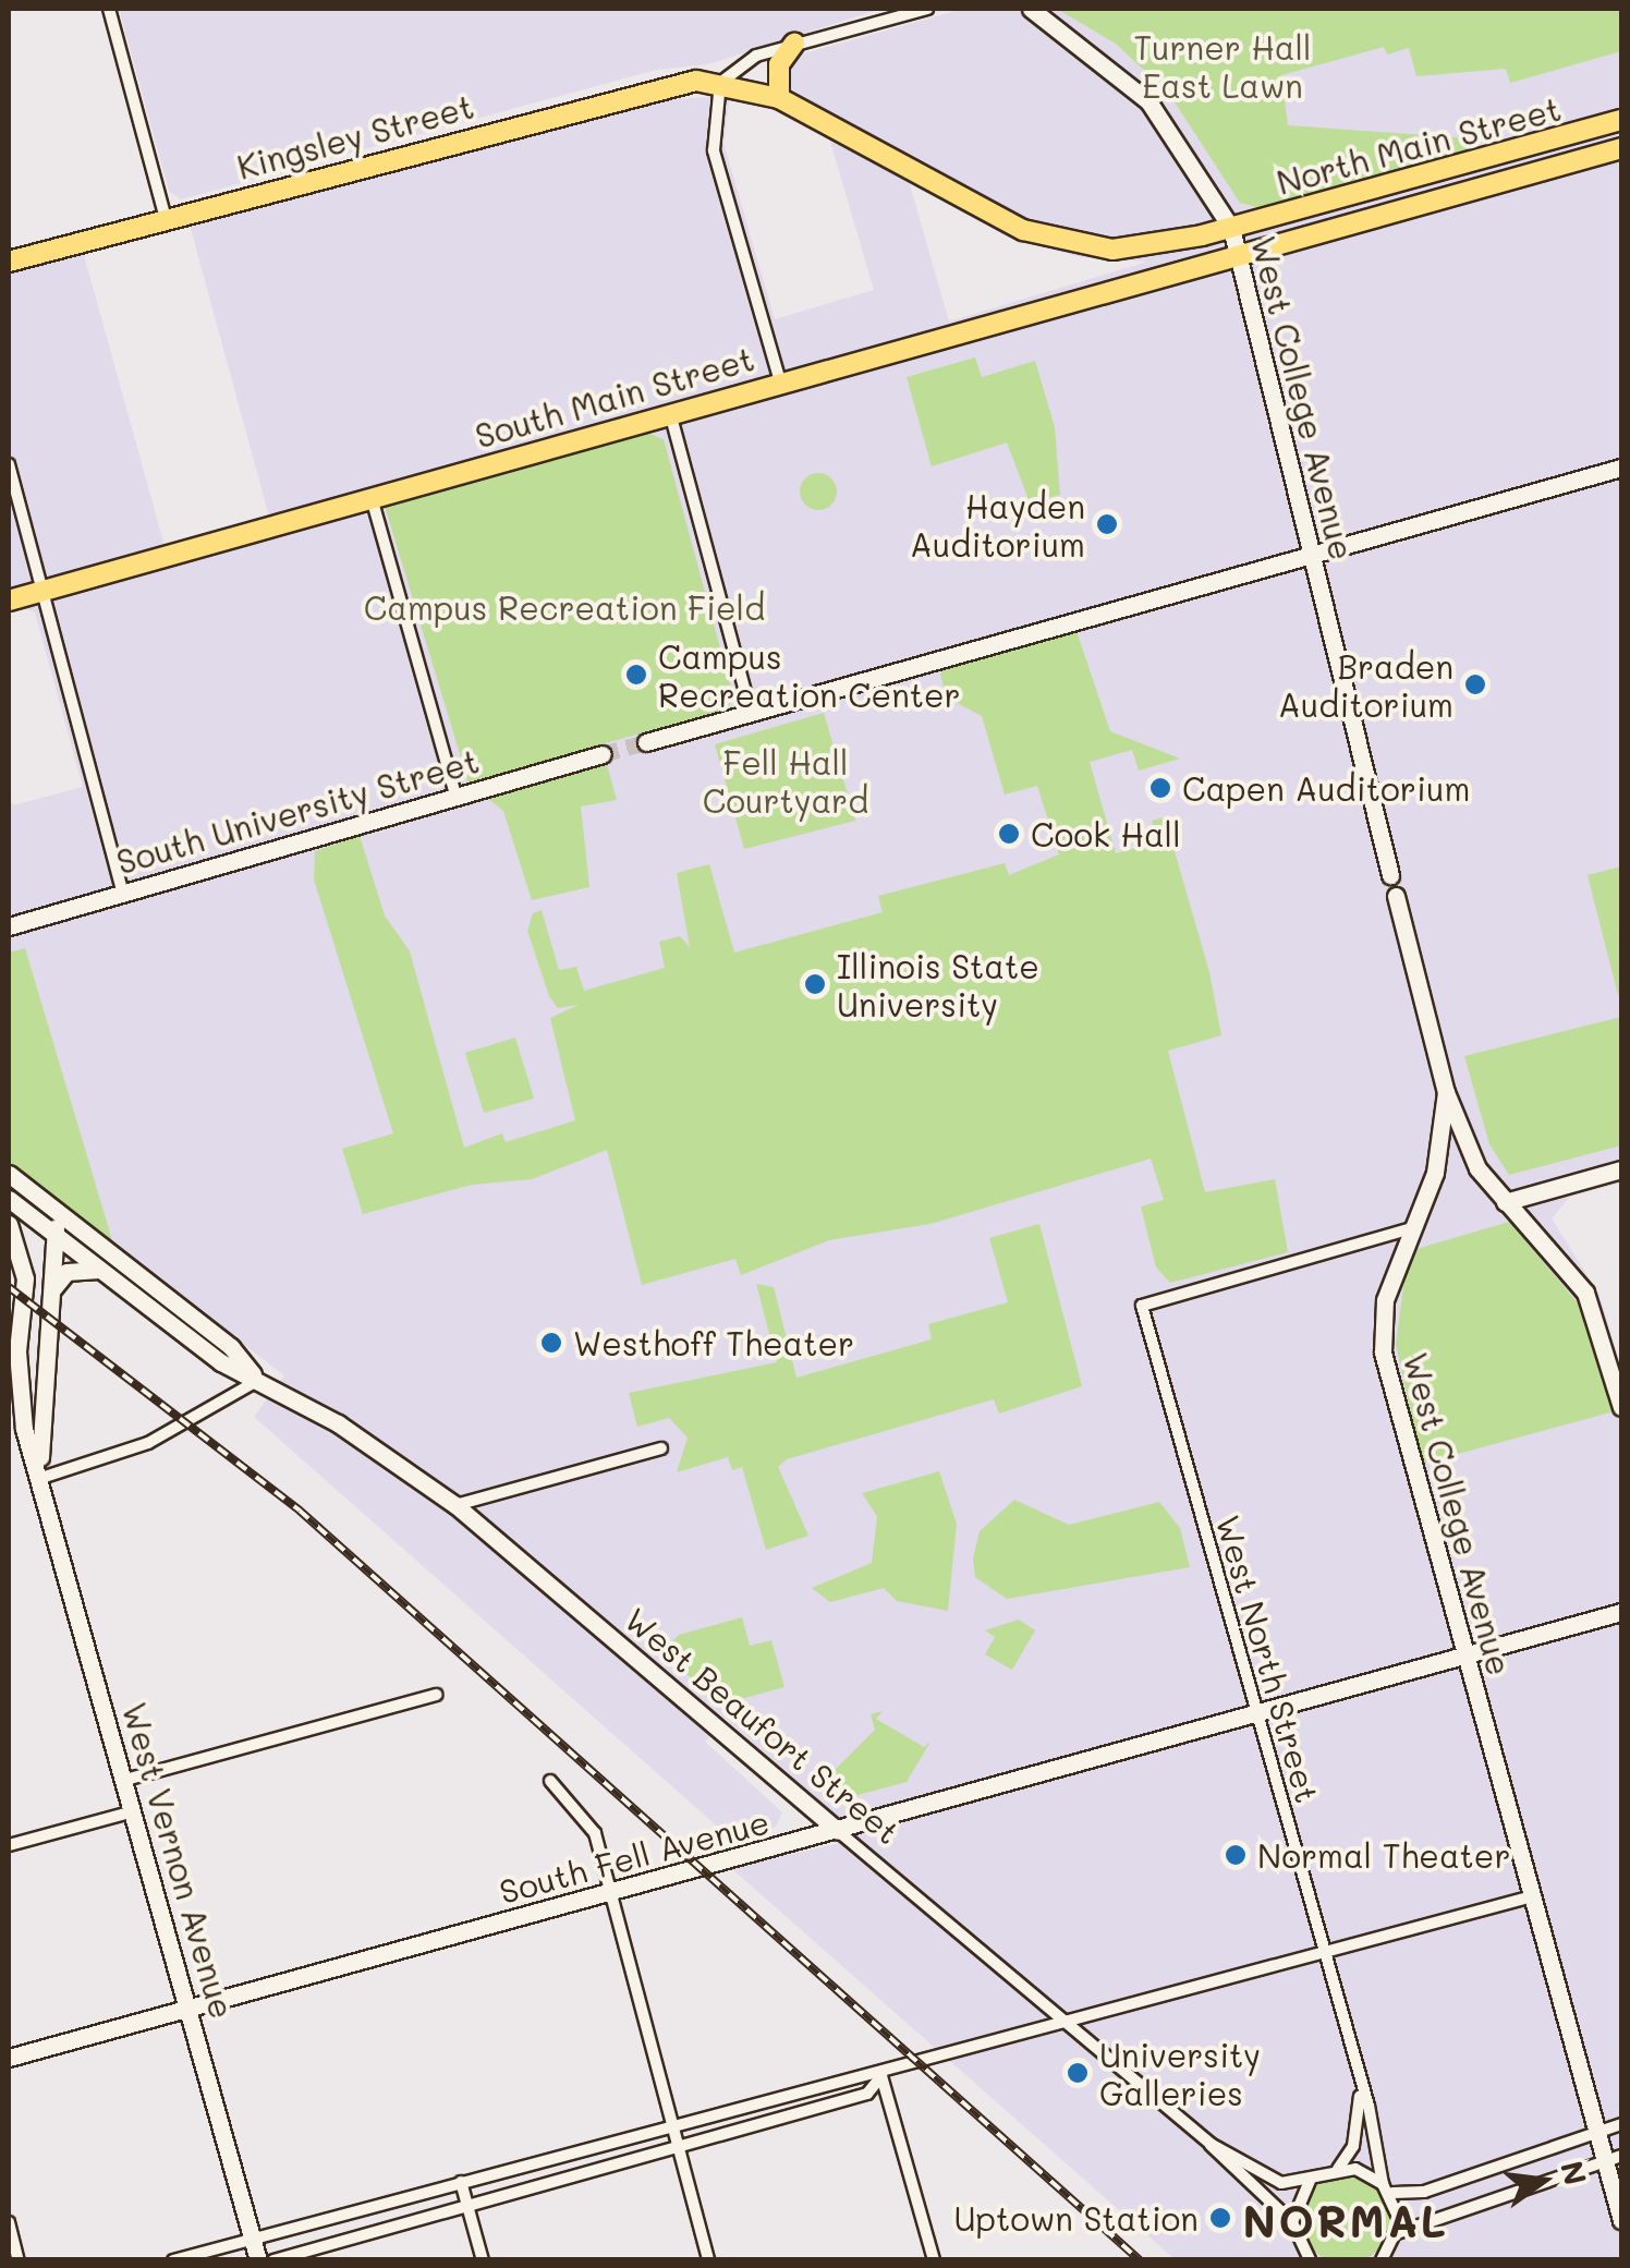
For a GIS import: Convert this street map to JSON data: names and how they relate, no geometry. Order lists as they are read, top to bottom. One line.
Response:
{"streets":{"main road":["Kingsley Street","North Main Street","South Main Street"],"street":["West College Avenue","South University Street","West North Street","West Beaufort Street","South Fell Avenue","West Vernon Avenue"]},"crossings":[["Kingsley Street","North Main Street"],["Kingsley Street","West College Avenue"],["North Main Street","South Main Street"],["North Main Street","West College Avenue"],["South Main Street","West College Avenue"],["West College Avenue","West North Street"],["West College Avenue","South Fell Avenue"],["West North Street","South Fell Avenue"],["West Beaufort Street","South Fell Avenue"],["West Beaufort Street","West Vernon Avenue"],["South Fell Avenue","West Vernon Avenue"]],"districts":["NORMAL"],"parks":["Turner Hall East Lawn","Campus Recreation Field","Fell Hall Courtyard"],"places":["Hayden Auditorium","Campus Recreation Center","Braden Auditorium","Capen Auditorium","Cook Hall","Illinois State University","Westhoff Theater","Normal Theater","University Galleries","Uptown Station"],"north":"right"}
